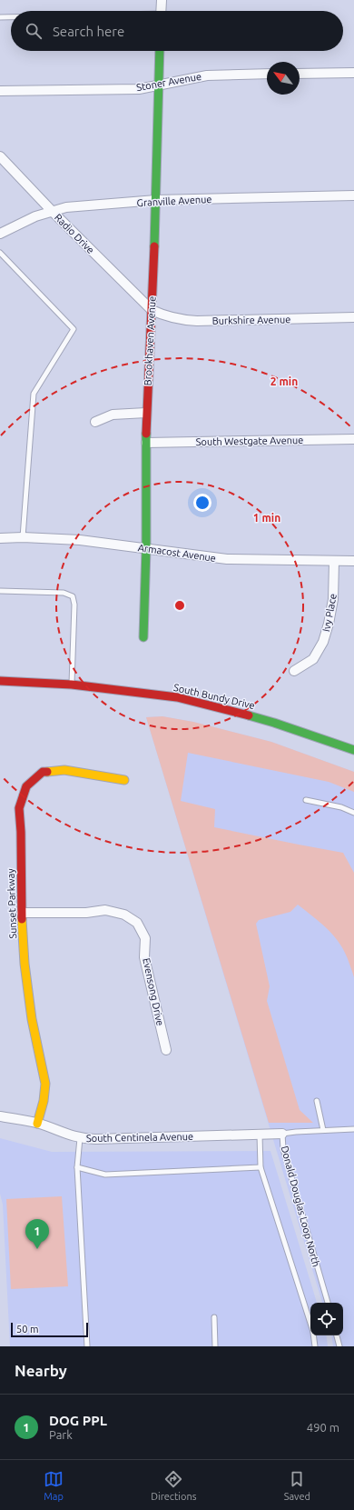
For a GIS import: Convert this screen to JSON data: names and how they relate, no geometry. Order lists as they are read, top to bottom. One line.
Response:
{"streets":{"street":["Stoner Avenue","Granville Avenue","Radio Drive","Burkshire Avenue","Brookhaven Avenue","South Westgate Avenue","Armacost Avenue","Ivy Place","South Bundy Drive","Sunset Parkway","Evensong Drive","South Centinela Avenue"],"lane":["Donald Douglas Loop North"]},"crossings":[["Stoner Avenue","Brookhaven Avenue"],["Granville Avenue","Radio Drive"],["Granville Avenue","Brookhaven Avenue"],["Radio Drive","Burkshire Avenue"],["Radio Drive","Brookhaven Avenue"],["Burkshire Avenue","Brookhaven Avenue"],["Brookhaven Avenue","South Westgate Avenue"],["Brookhaven Avenue","Armacost Avenue"],["Armacost Avenue","Ivy Place"],["Sunset Parkway","Evensong Drive"],["Sunset Parkway","South Centinela Avenue"],["South Centinela Avenue","Donald Douglas Loop North"]],"scale_bar":"50 m","north":"top left","page":{"search":"Search here","pins":"1","scale":"50 m","heading":"Nearby","list":[{"mark":"1","name":"DOG PPL","note":"Park","value":"490 m"}],"nav":["Map","Directions","Saved"]},"rings":["2 min","1 min"]}
